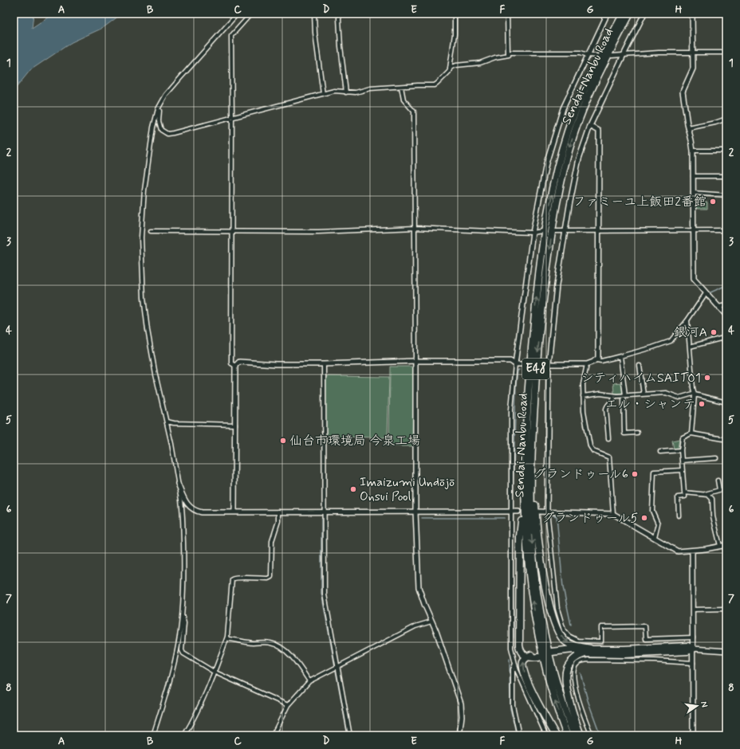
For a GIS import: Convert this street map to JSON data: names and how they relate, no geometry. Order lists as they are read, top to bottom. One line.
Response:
{"streets":{"highway":["Sendai-Nanbu Road","E48"]},"places":["ファミーユ上飯田2番館","銀河A","シティハイムSAITO1","エル・シャンテ","仙台市環境局 今泉工場","グランドゥール6","Imaizumi Undōjō Onsui Pool","グランドゥール5"],"north":"right","grid":{"columns":["A","B","C","D","E","F","G","H"],"rows":["1","2","3","4","5","6","7","8"]}}
